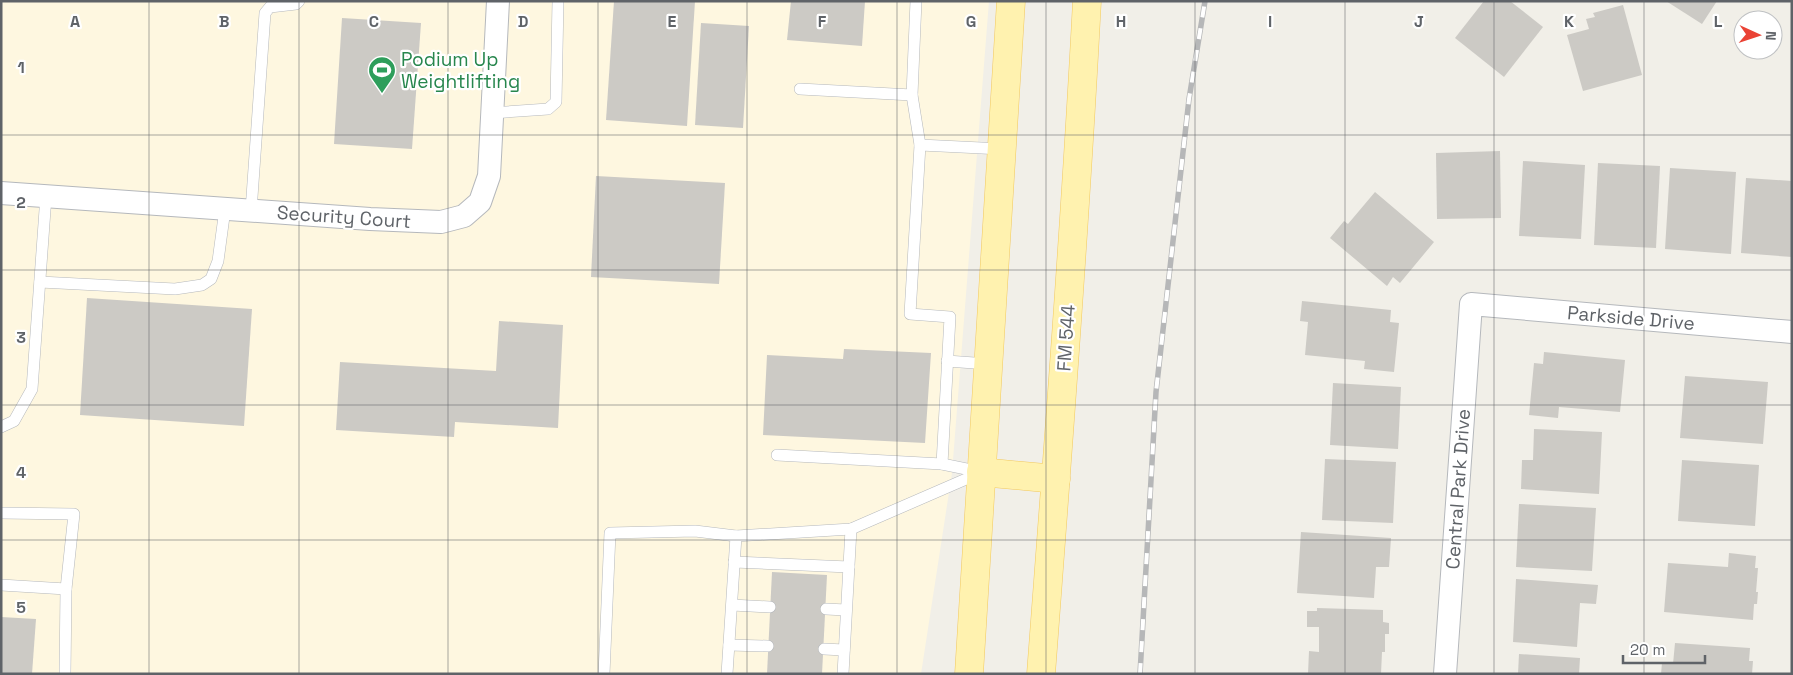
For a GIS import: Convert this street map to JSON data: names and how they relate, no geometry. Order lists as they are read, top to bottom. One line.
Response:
{"streets":{"main road":["FM 544"],"street":["Security Court","Parkside Drive","Central Park Drive"]},"crossings":[["Parkside Drive","Central Park Drive"]],"places":{"sports":["Podium Up Weightlifting"]},"scale_bar":"20 m","north":"right","grid":{"columns":["A","B","C","D","E","F","G","H","I","J","K","L"],"rows":["1","2","3","4","5"]}}
